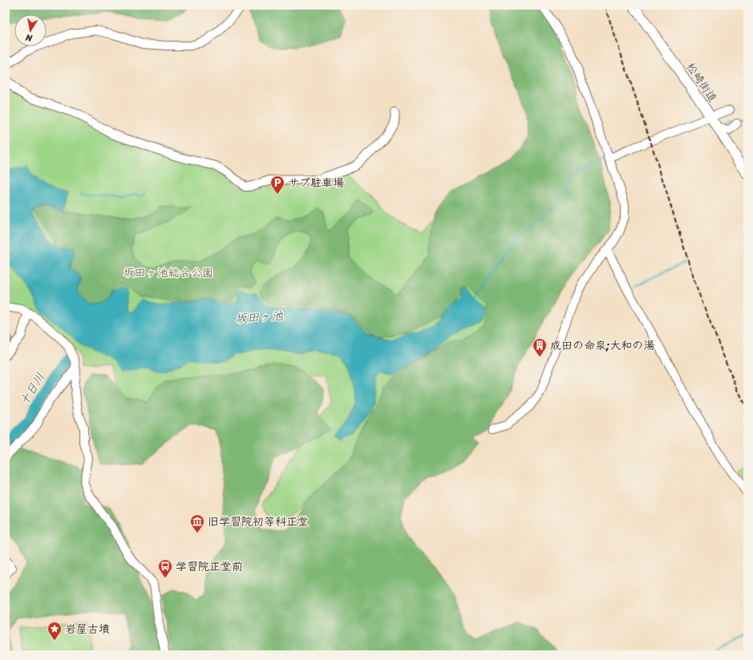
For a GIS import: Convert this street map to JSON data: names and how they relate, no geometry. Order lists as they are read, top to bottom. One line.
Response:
{"streets":{"main road":["松崎街道"]},"water":["坂田ヶ池","十日川"],"parks":["坂田ヶ池総合公園"],"places":{"parking":["サブ駐車場"],"building":["成田の命泉;大和の湯"],"museum":["旧学習院初等科正堂"],"bus stop":["学習院正堂前"],"place":["岩屋古墳"]},"north":"bottom"}
